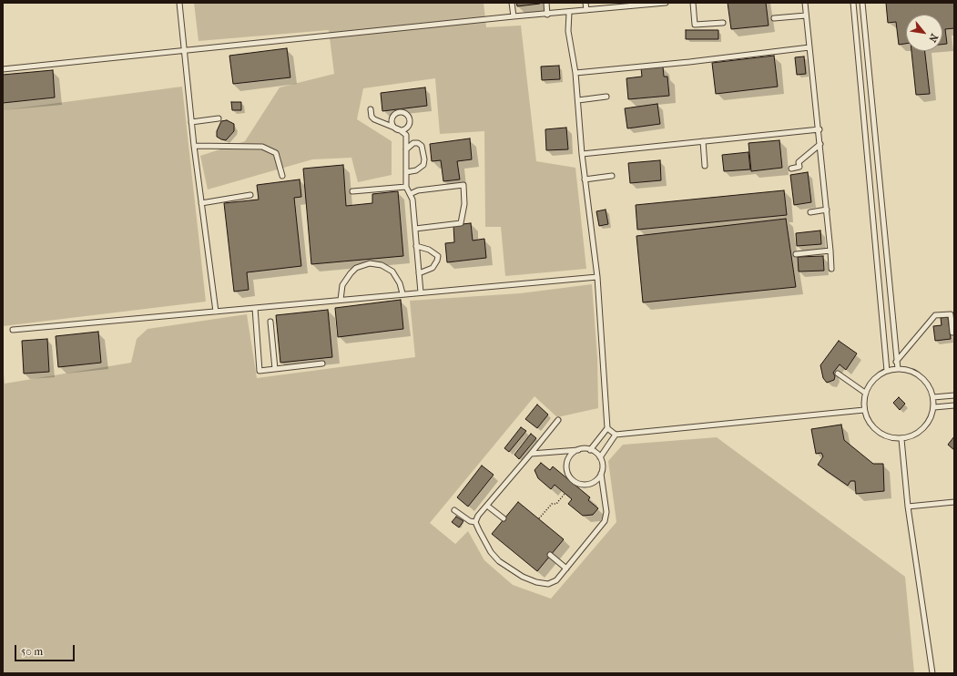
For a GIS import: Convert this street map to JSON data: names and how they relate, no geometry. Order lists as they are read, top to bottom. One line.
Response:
{"scale_bar":"50 m","north":"bottom right"}
